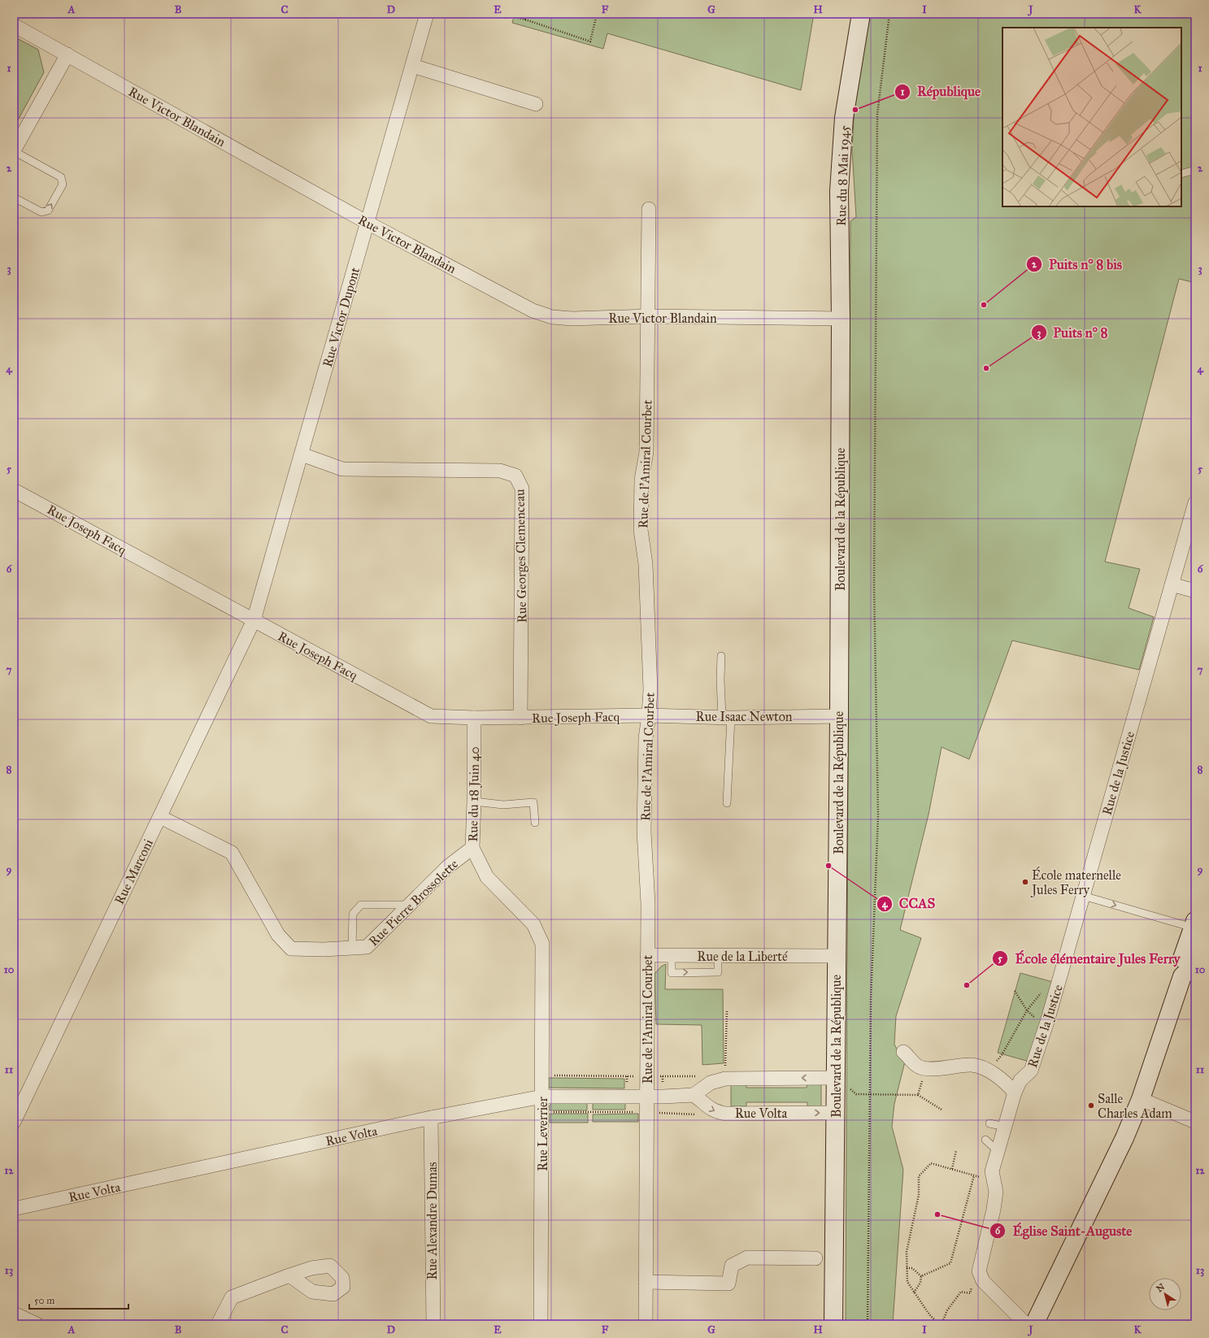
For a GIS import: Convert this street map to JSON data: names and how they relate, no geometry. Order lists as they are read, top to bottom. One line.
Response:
{"streets":{"street":["Rue Victor Blandain","Rue du 8 Mai 1945","Rue Victor Dupont","Rue de l'Amiral Courbet","Boulevard de la République","Rue Joseph Facq","Rue Georges Clemenceau","Rue Isaac Newton","Rue de la Justice","Rue du 18 Juin 40","Rue Marconi","Rue Pierre Brossolette","Rue de la Liberté","Rue Volta","Rue Leverrier","Rue Alexandre Dumas"]},"crossings":[["Rue Victor Blandain","Rue du 8 Mai 1945"],["Rue Victor Blandain","Rue Victor Dupont"],["Rue Victor Blandain","Rue de l'Amiral Courbet"],["Rue Victor Blandain","Boulevard de la République"],["Rue du 8 Mai 1945","Boulevard de la République"],["Rue Victor Dupont","Rue Joseph Facq"],["Rue Victor Dupont","Rue Georges Clemenceau"],["Rue Victor Dupont","Rue Marconi"],["Rue de l'Amiral Courbet","Rue Joseph Facq"],["Rue de l'Amiral Courbet","Rue Isaac Newton"],["Rue de l'Amiral Courbet","Rue de la Liberté"],["Rue de l'Amiral Courbet","Rue Volta"],["Boulevard de la République","Rue Isaac Newton"],["Boulevard de la République","Rue de la Liberté"],["Boulevard de la République","Rue Volta"],["Rue Joseph Facq","Rue Georges Clemenceau"],["Rue Joseph Facq","Rue Isaac Newton"],["Rue Joseph Facq","Rue du 18 Juin 40"],["Rue Joseph Facq","Rue Marconi"],["Rue du 18 Juin 40","Rue Pierre Brossolette"],["Rue du 18 Juin 40","Rue Leverrier"],["Rue Marconi","Rue Pierre Brossolette"],["Rue Volta","Rue Leverrier"],["Rue Volta","Rue Alexandre Dumas"]],"places":["République","Puits n° 8 bis","Puits n° 8","CCAS","École maternelle Jules Ferry","École élémentaire Jules Ferry","Salle Charles Adam","Église Saint-Auguste"],"scale_bar":"50 m","north":"top left","grid":{"columns":["A","B","C","D","E","F","G","H","I","J","K"],"rows":["1","2","3","4","5","6","7","8","9","10","11","12","13"]}}
